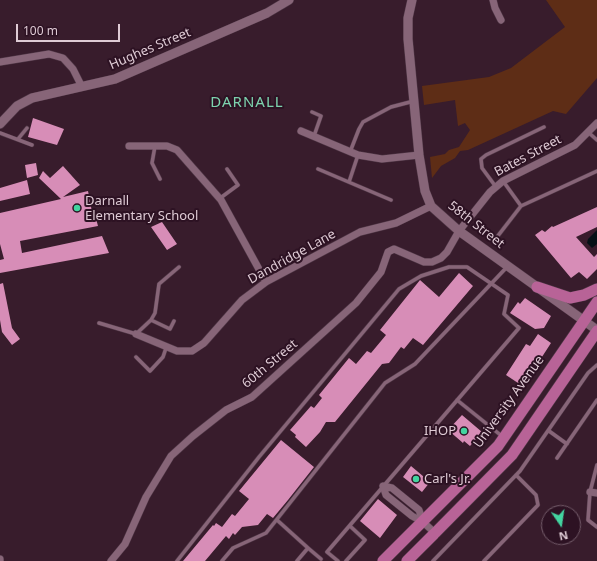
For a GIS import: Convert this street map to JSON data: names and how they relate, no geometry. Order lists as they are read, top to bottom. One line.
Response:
{"streets":{"main road":["University Avenue"],"street":["Hughes Street","Bates Street","58th Street","Dandridge Lane","60th Street"]},"crossings":[["Bates Street","58th Street"],["Bates Street","60th Street"],["58th Street","Dandridge Lane"],["58th Street","60th Street"],["58th Street","University Avenue"]],"districts":["DARNALL"],"places":["Darnall Elementary School","IHOP","Carl's Jr."],"scale_bar":"100 m","north":"bottom"}
